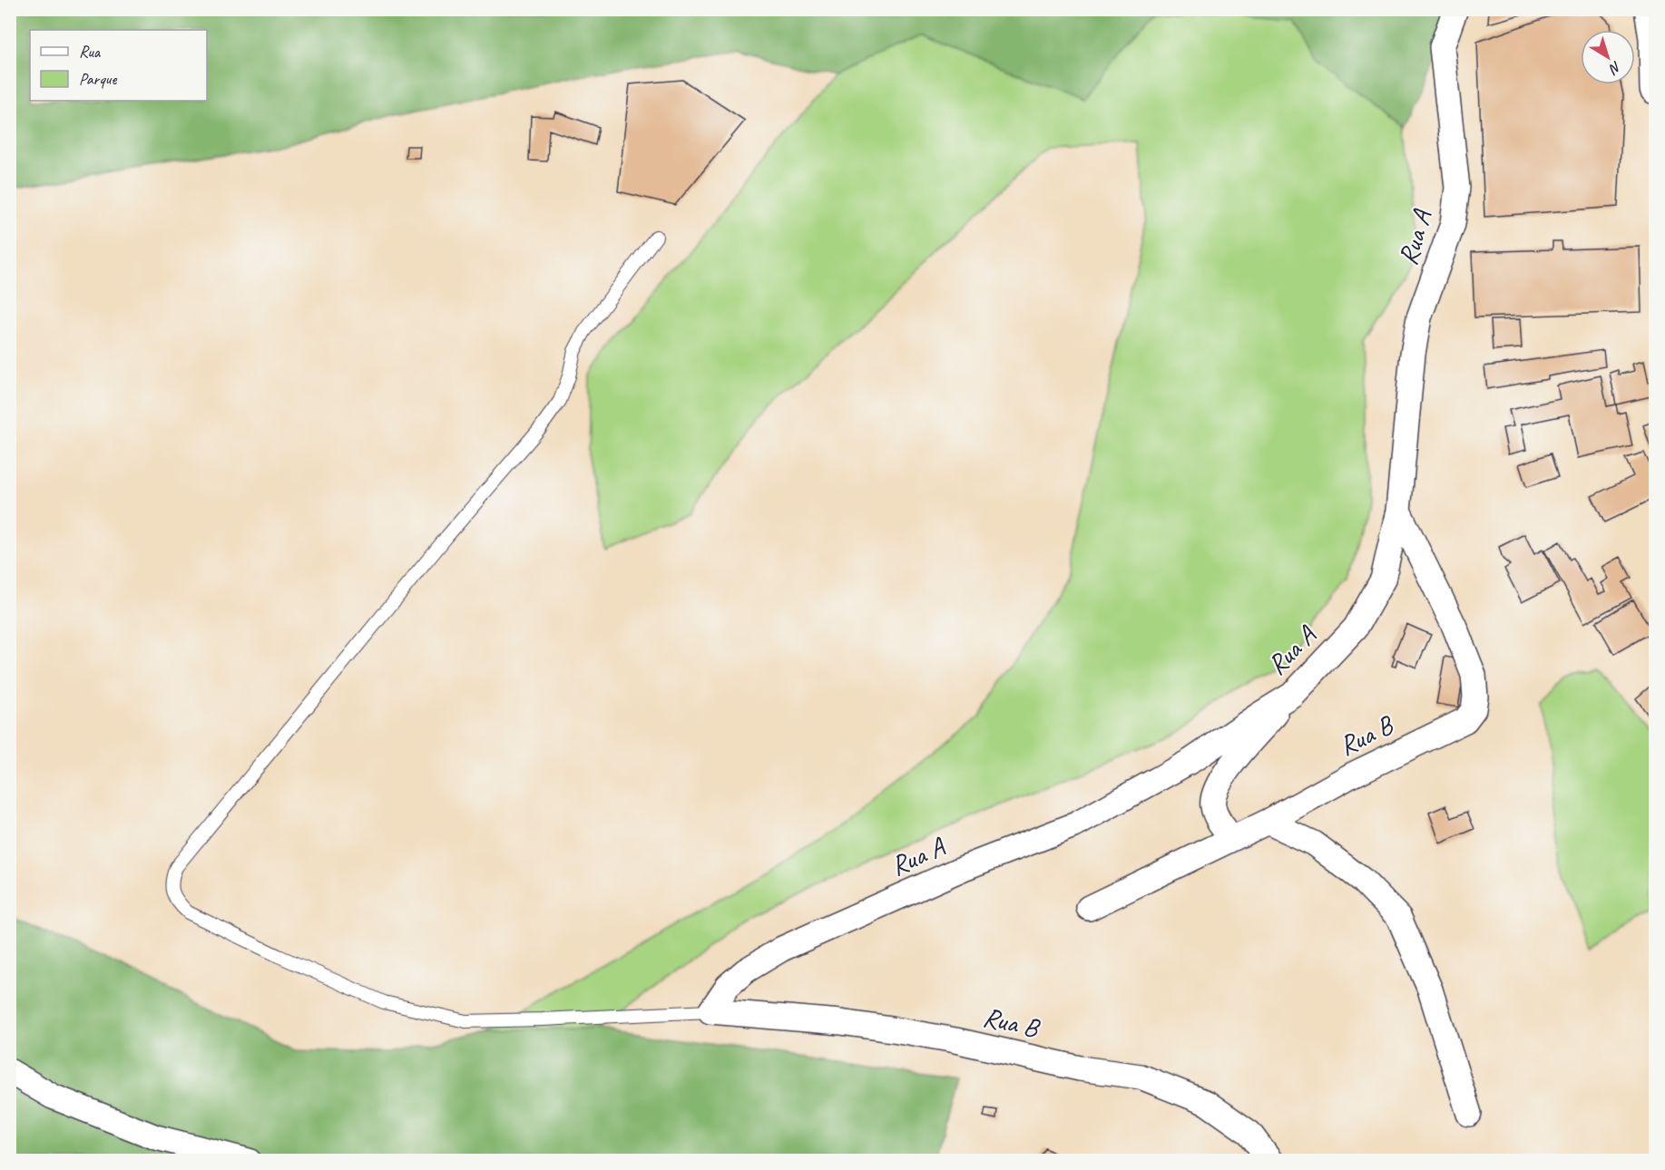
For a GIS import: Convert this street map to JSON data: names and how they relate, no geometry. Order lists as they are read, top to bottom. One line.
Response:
{"streets":{"street":["Rua A","Rua B"]},"crossings":[["Rua A","Rua B"]],"legend":["Rua","Parque"],"north":"bottom right"}
